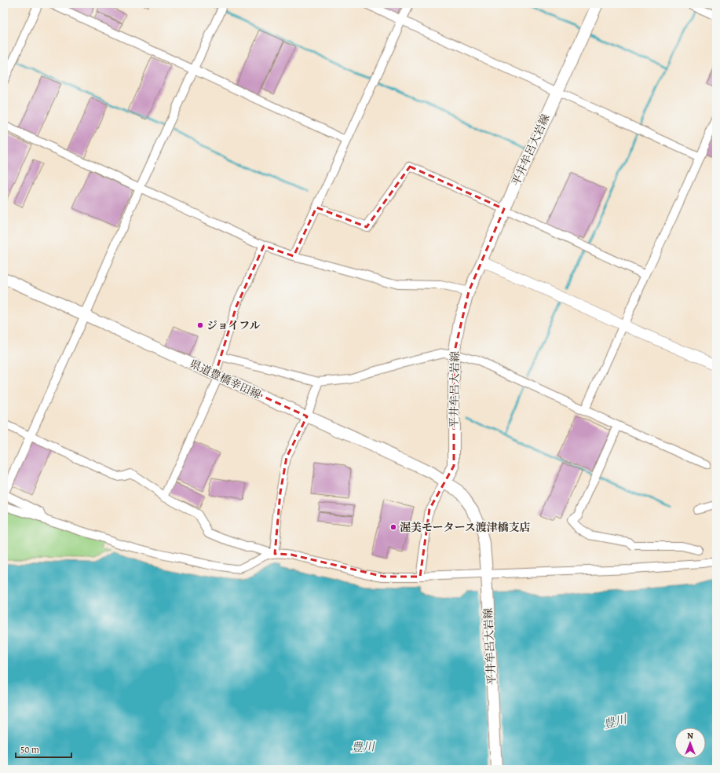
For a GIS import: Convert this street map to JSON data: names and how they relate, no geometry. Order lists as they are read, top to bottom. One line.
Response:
{"streets":{"main road":["平井牟呂大岩線","県道豊橋幸田線"]},"crossings":[["平井牟呂大岩線","県道豊橋幸田線"]],"water":["豊川"],"places":["ジョイフル","渥美モータース渡津橋支店"],"scale_bar":"50 m","north":"top"}
